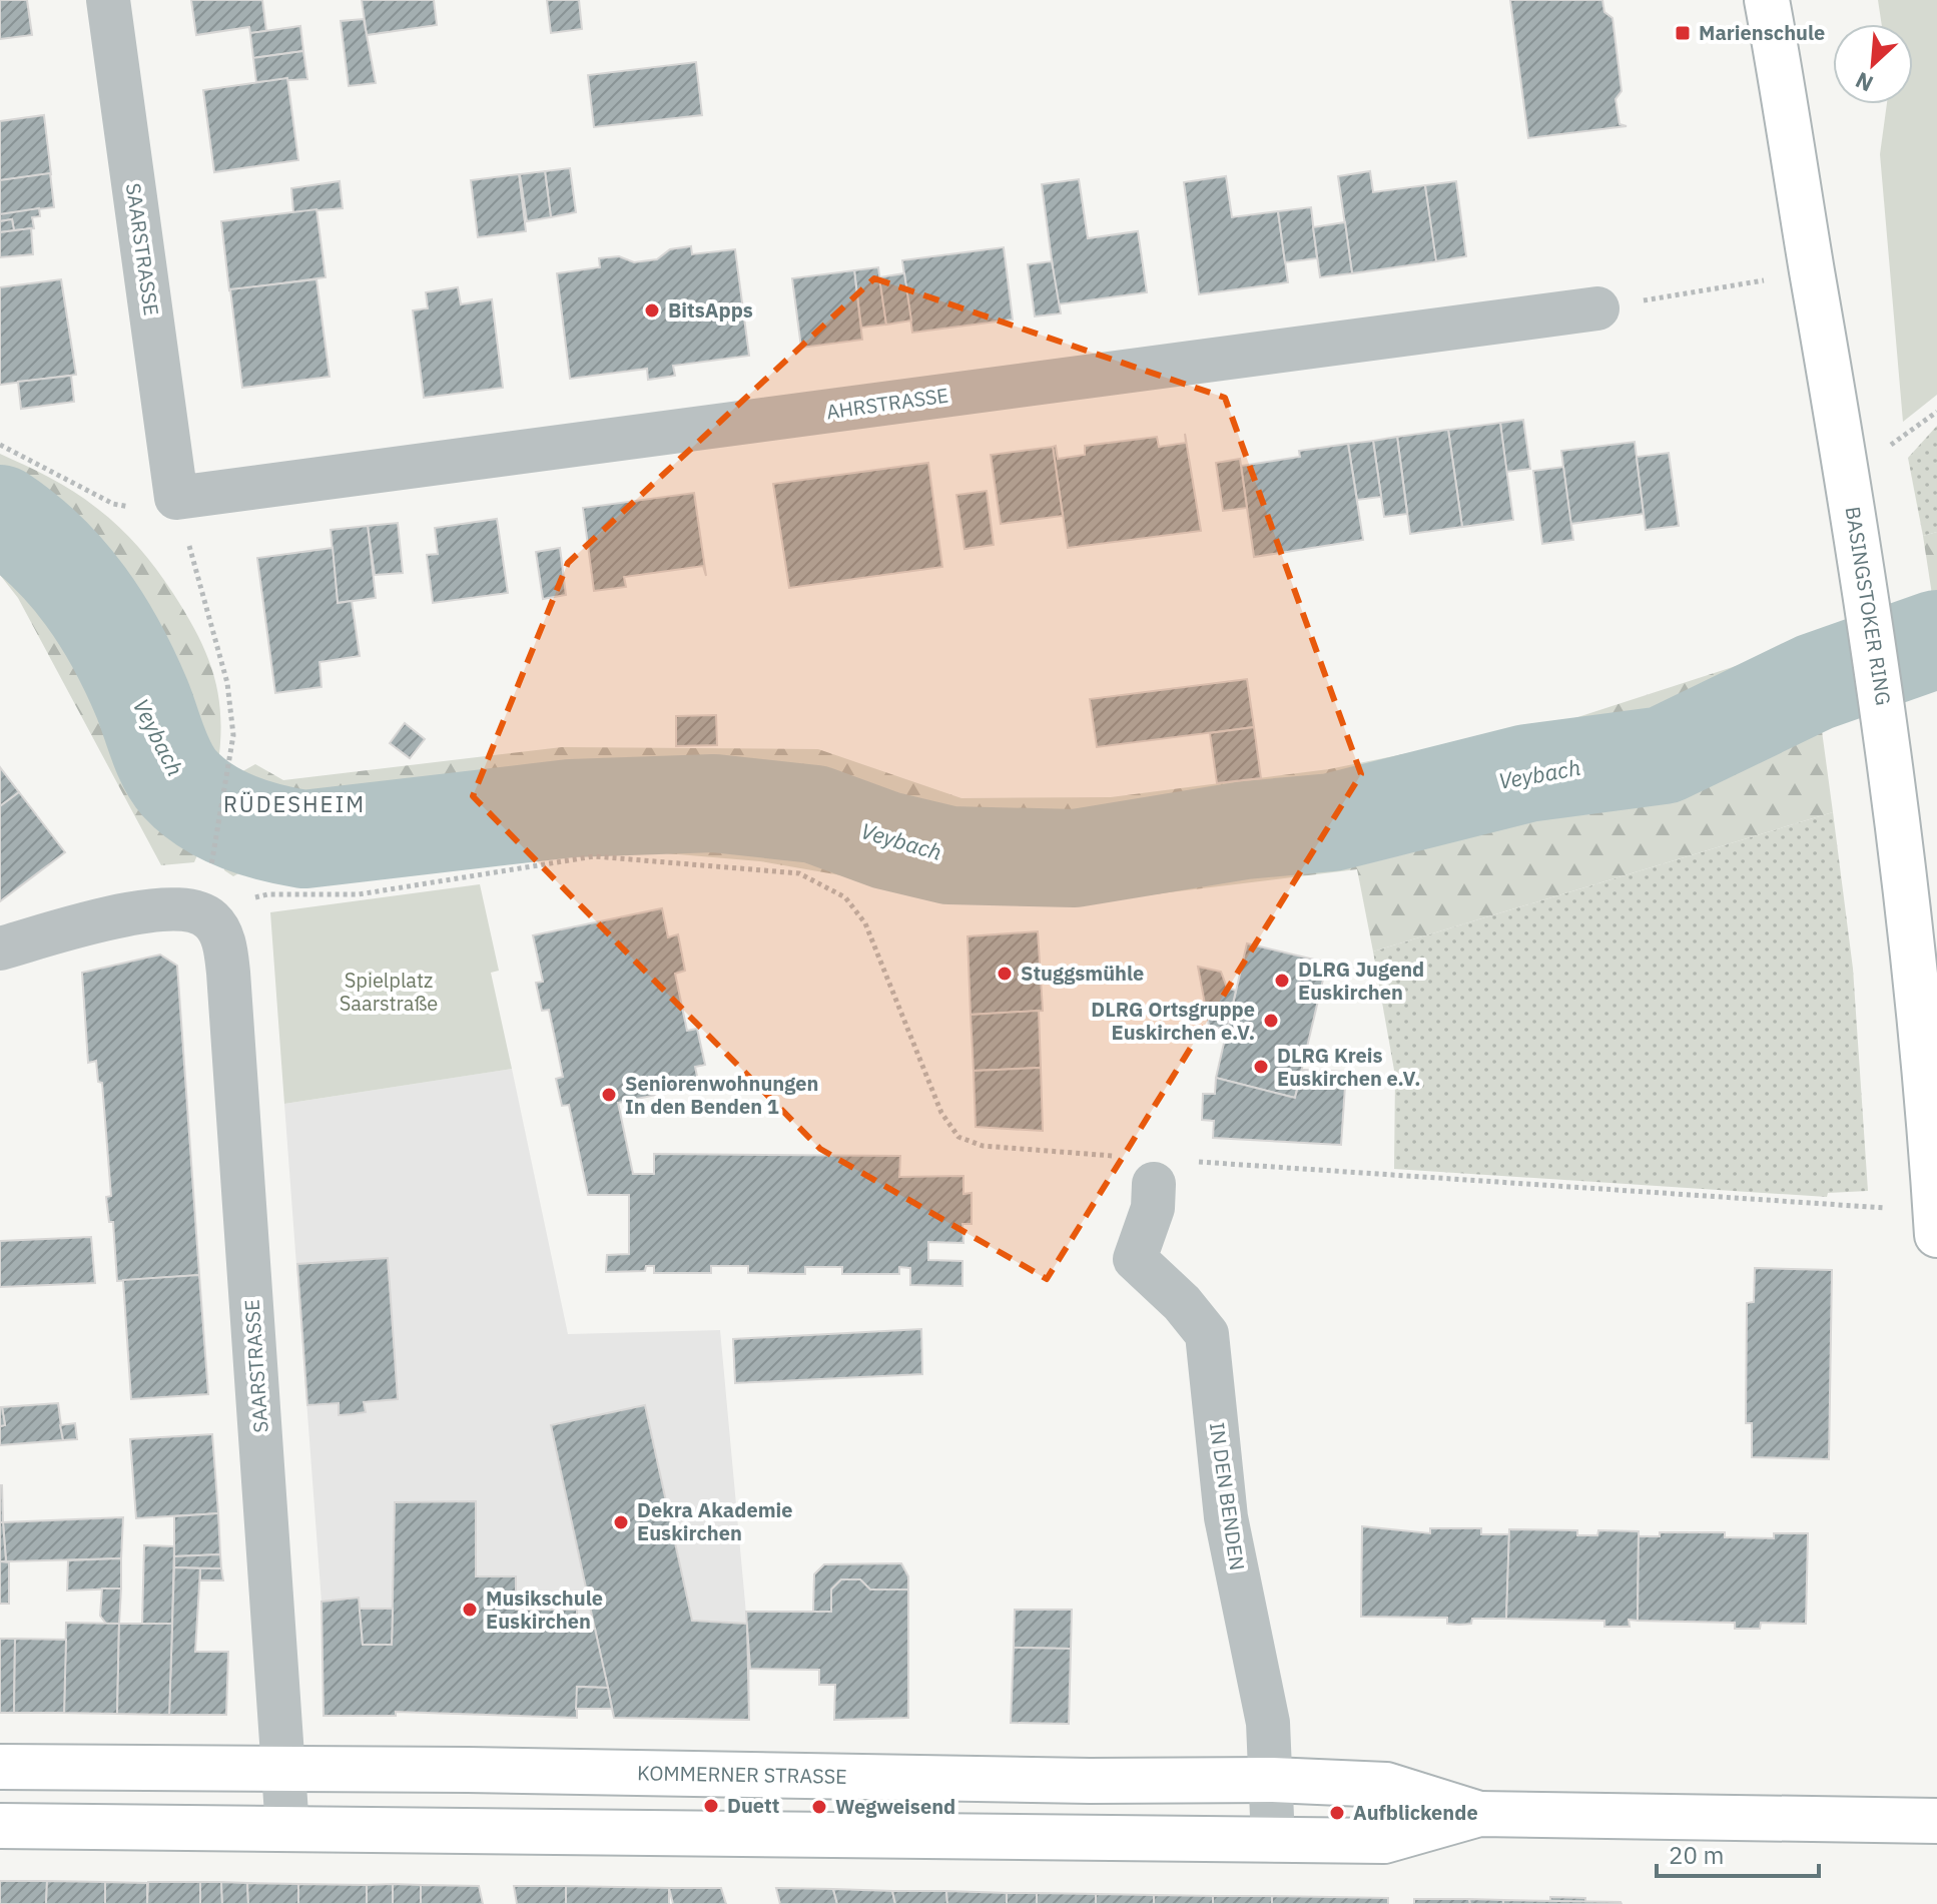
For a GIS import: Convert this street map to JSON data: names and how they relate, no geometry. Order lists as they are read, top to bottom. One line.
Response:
{"streets":{"street":["SAARSTRASSE","AHRSTRASSE","BASINGSTOKER RING","IN DEN BENDEN","KOMMERNER STRASSE"]},"crossings":[["SAARSTRASSE","AHRSTRASSE"],["SAARSTRASSE","KOMMERNER STRASSE"],["IN DEN BENDEN","KOMMERNER STRASSE"]],"districts":["RÜDESHEIM"],"water":["Veybach"],"parks":["Spielplatz Saarstraße"],"places":{"transit":["Marienschule"],"other":["BitsApps","Stuggsmühle","DLRG Jugend Euskirchen","DLRG Ortsgruppe Euskirchen e.V.","DLRG Kreis Euskirchen e.V.","Seniorenwohnungen In den Benden 1","Dekra Akademie Euskirchen","Musikschule Euskirchen","Duett","Wegweisend","Aufblickende"]},"scale_bar":"20 m","north":"bottom left"}
